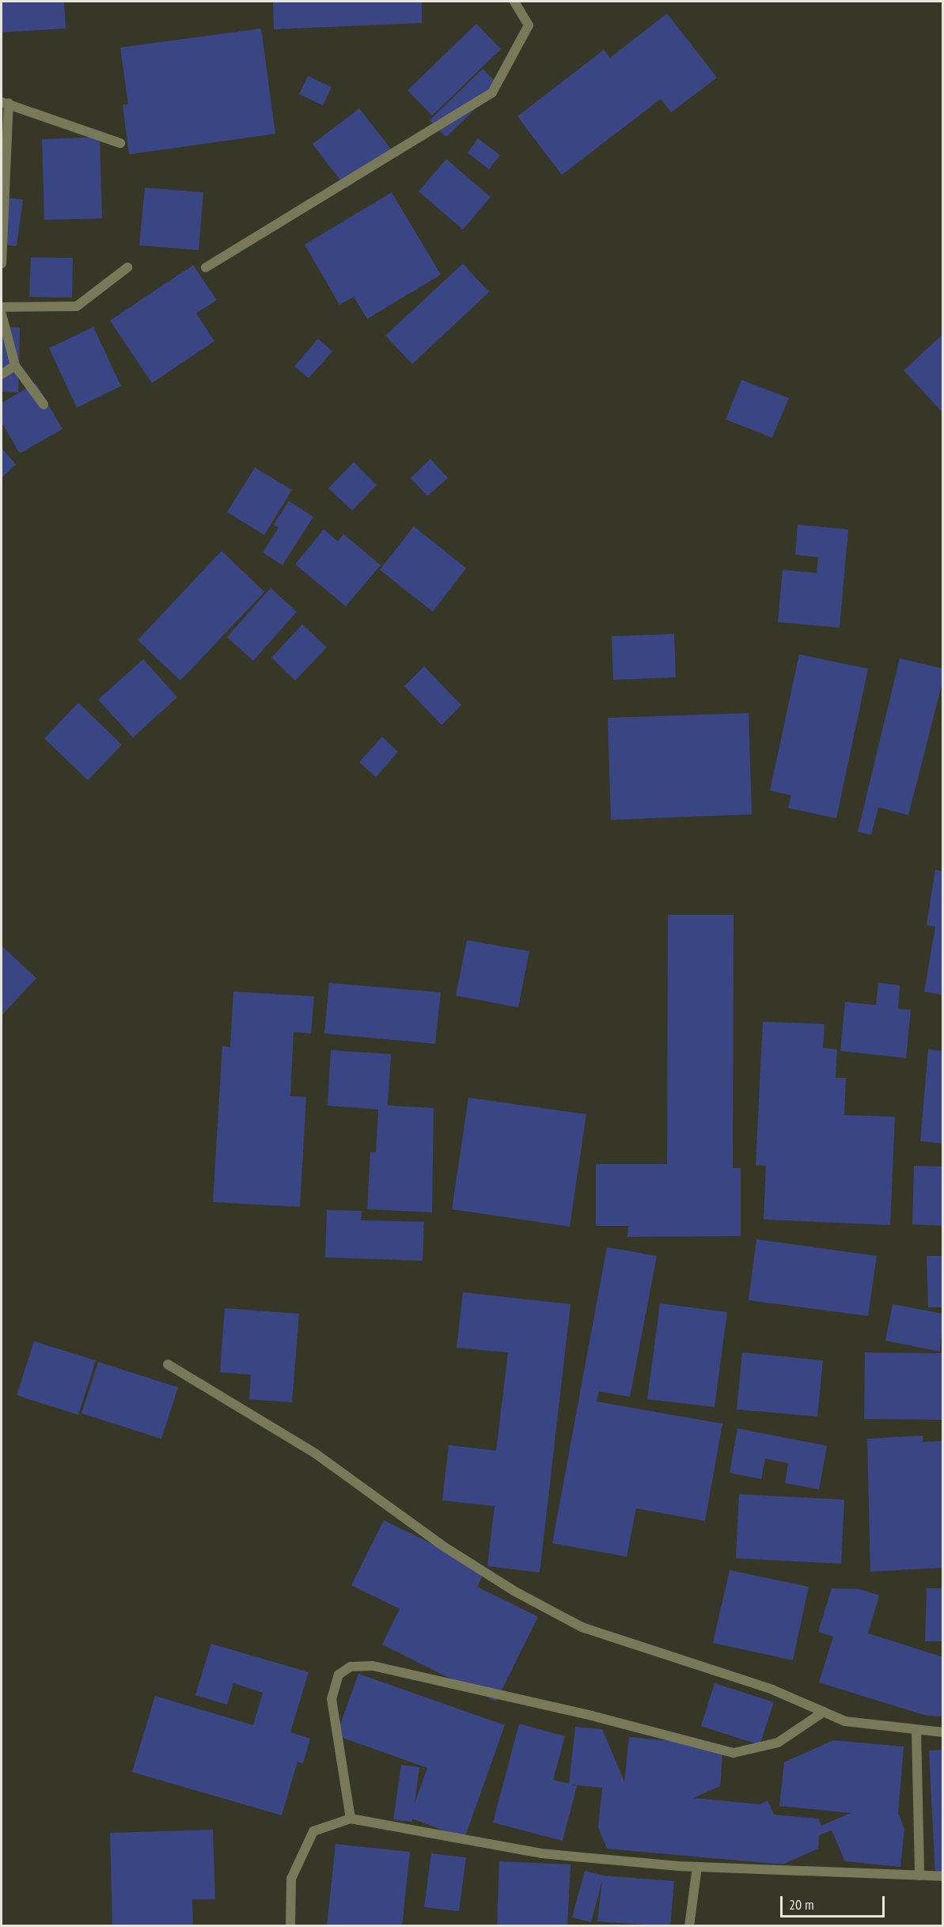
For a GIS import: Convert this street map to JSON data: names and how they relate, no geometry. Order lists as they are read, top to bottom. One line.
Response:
{"scale_bar":"20 m"}
